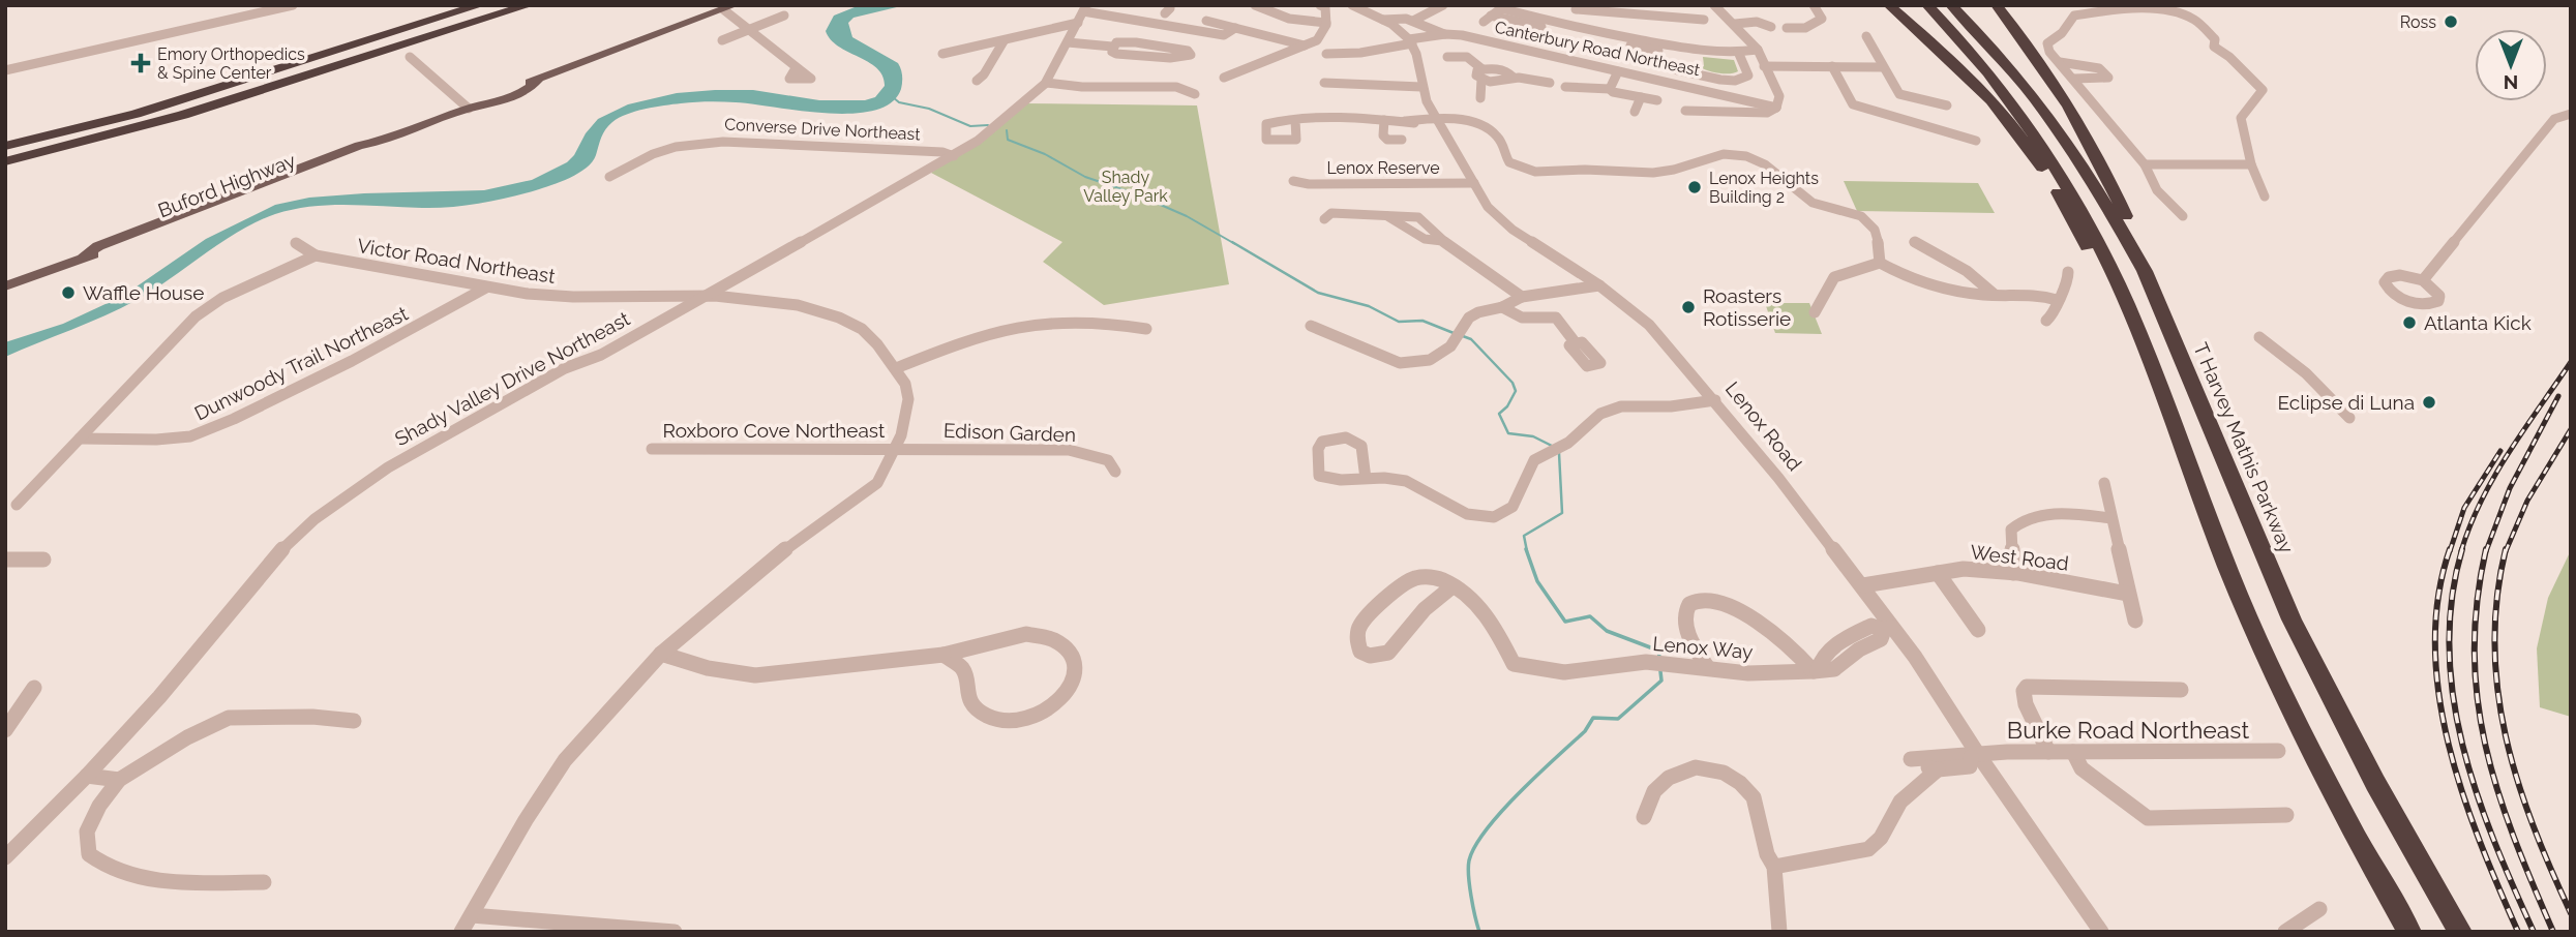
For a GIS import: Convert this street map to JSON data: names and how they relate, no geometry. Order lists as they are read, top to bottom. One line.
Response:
{"streets":{"highway":["T Harvey Mathis Parkway"],"main road":["Buford Highway"],"street":["Canterbury Road Northeast","Converse Drive Northeast","Lenox Reserve","Victor Road Northeast","Dunwoody Trail Northeast","Shady Valley Drive Northeast","Lenox Road","Roxboro Cove Northeast","Edison Garden","West Road","Lenox Way","Burke Road Northeast"]},"crossings":[["Canterbury Road Northeast","Lenox Road"],["Converse Drive Northeast","Shady Valley Drive Northeast"],["Lenox Reserve","Lenox Road"],["Victor Road Northeast","Dunwoody Trail Northeast"],["Victor Road Northeast","Shady Valley Drive Northeast"],["Lenox Road","West Road"],["Lenox Road","Lenox Way"],["Lenox Road","Burke Road Northeast"],["Roxboro Cove Northeast","Edison Garden"]],"parks":["Shady Valley Park"],"places":{"other":["Ross","Lenox Heights Building 2","Waffle House","Roasters Rotisserie","Atlanta Kick","Eclipse di Luna"],"health":["Emory Orthopedics & Spine Center"]},"north":"bottom"}
